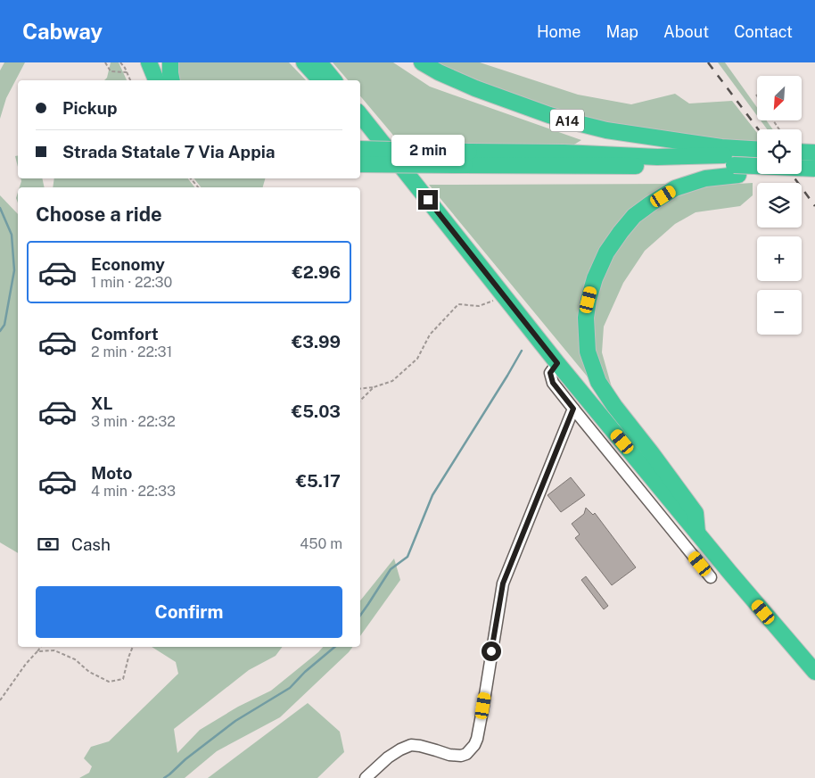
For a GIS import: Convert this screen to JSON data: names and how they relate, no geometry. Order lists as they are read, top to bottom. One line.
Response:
{"streets":{"highway":["A14"]},"north":"bottom left","page":{"header":"Cabway","nav":["Home","Map","About","Contact"],"map_buttons":["+","−"],"banner":["Pickup","Strada Statale 7 Via Appia"],"bubble":"2 min","heading":"Choose a ride","list":[{"name":"Economy","note":"1 min · 22:30","value":"€2.96"},{"name":"Comfort","note":"2 min · 22:31","value":"€3.99"},{"name":"XL","note":"3 min · 22:32","value":"€5.03"},{"name":"Moto","note":"4 min · 22:33","value":"€5.17"}],"pay":["Cash","450 m"],"buttons":"Confirm"}}
